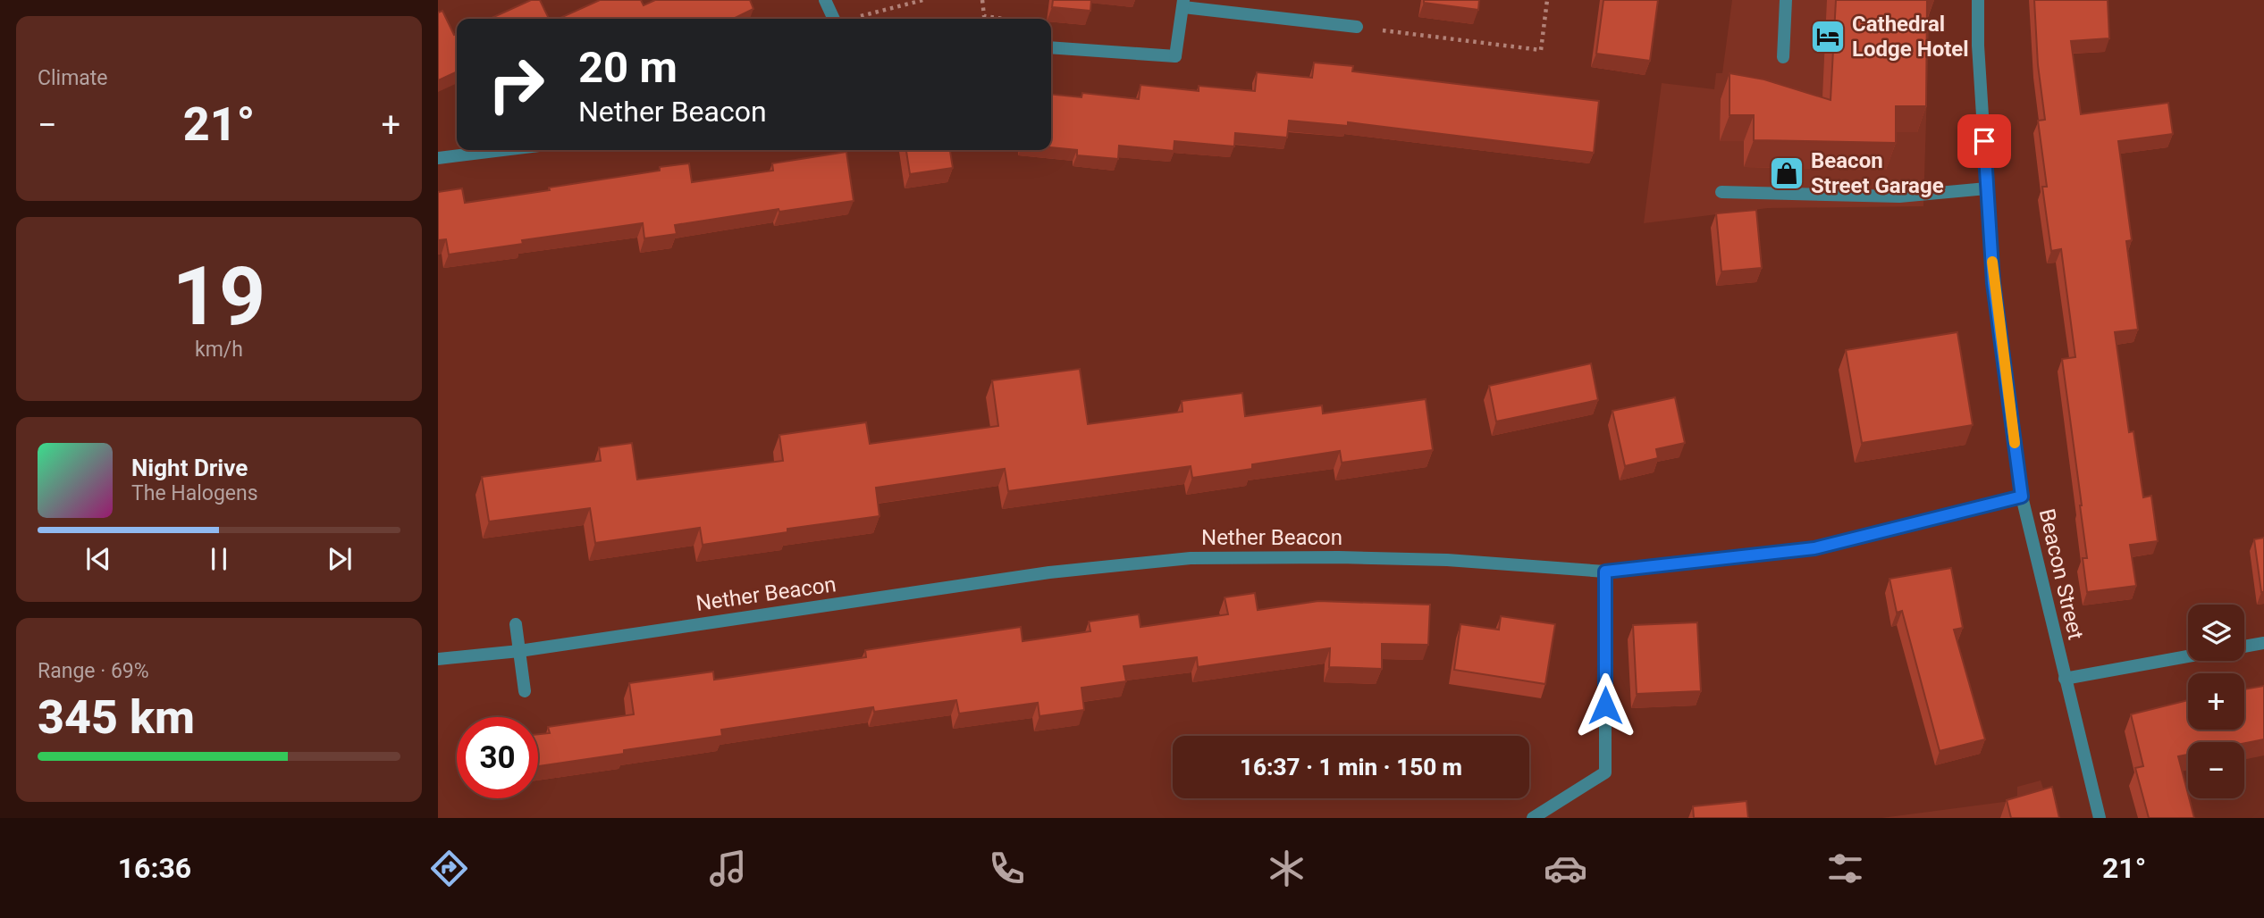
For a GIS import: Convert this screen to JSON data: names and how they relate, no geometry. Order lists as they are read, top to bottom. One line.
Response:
{"streets":{"street":["Nether Beacon","Beacon Street"]},"crossings":[["Nether Beacon","Beacon Street"]],"places":{"hotel":["Cathedral Lodge Hotel"],"shop":["Beacon Street Garage"]},"page":{"tile":["Climate",["19","km/h"],["Range · 69%","345 km"]],"turn":["20 m","Nether Beacon"],"heat":["−","21°","+"],"song":["Night Drive","The Halogens"],"map_buttons":["+","−"],"limit":"30","trip":"16:37 · 1 min · 150 m","tabs":["16:36","21°"]}}
